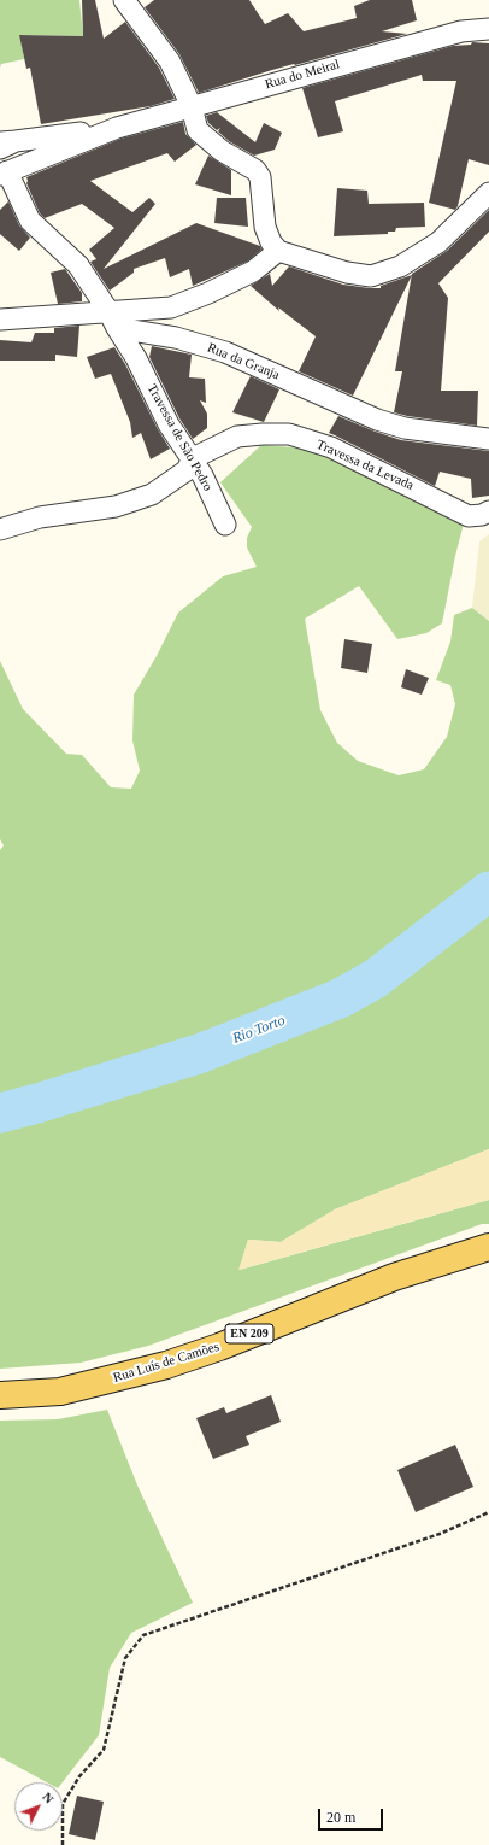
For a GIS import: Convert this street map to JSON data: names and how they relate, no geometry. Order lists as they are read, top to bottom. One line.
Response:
{"streets":{"main road":["EN 209","Rua Luís de Camões"],"street":["Rua do Meiral","Rua da Granja","Travessa de São Pedro","Travessa da Levada"]},"crossings":[["Rua do Meiral","Travessa de São Pedro"],["Rua da Granja","Travessa de São Pedro"],["Travessa de São Pedro","Travessa da Levada"]],"water":["Rio Torto"],"scale_bar":"20 m","north":"top right"}
